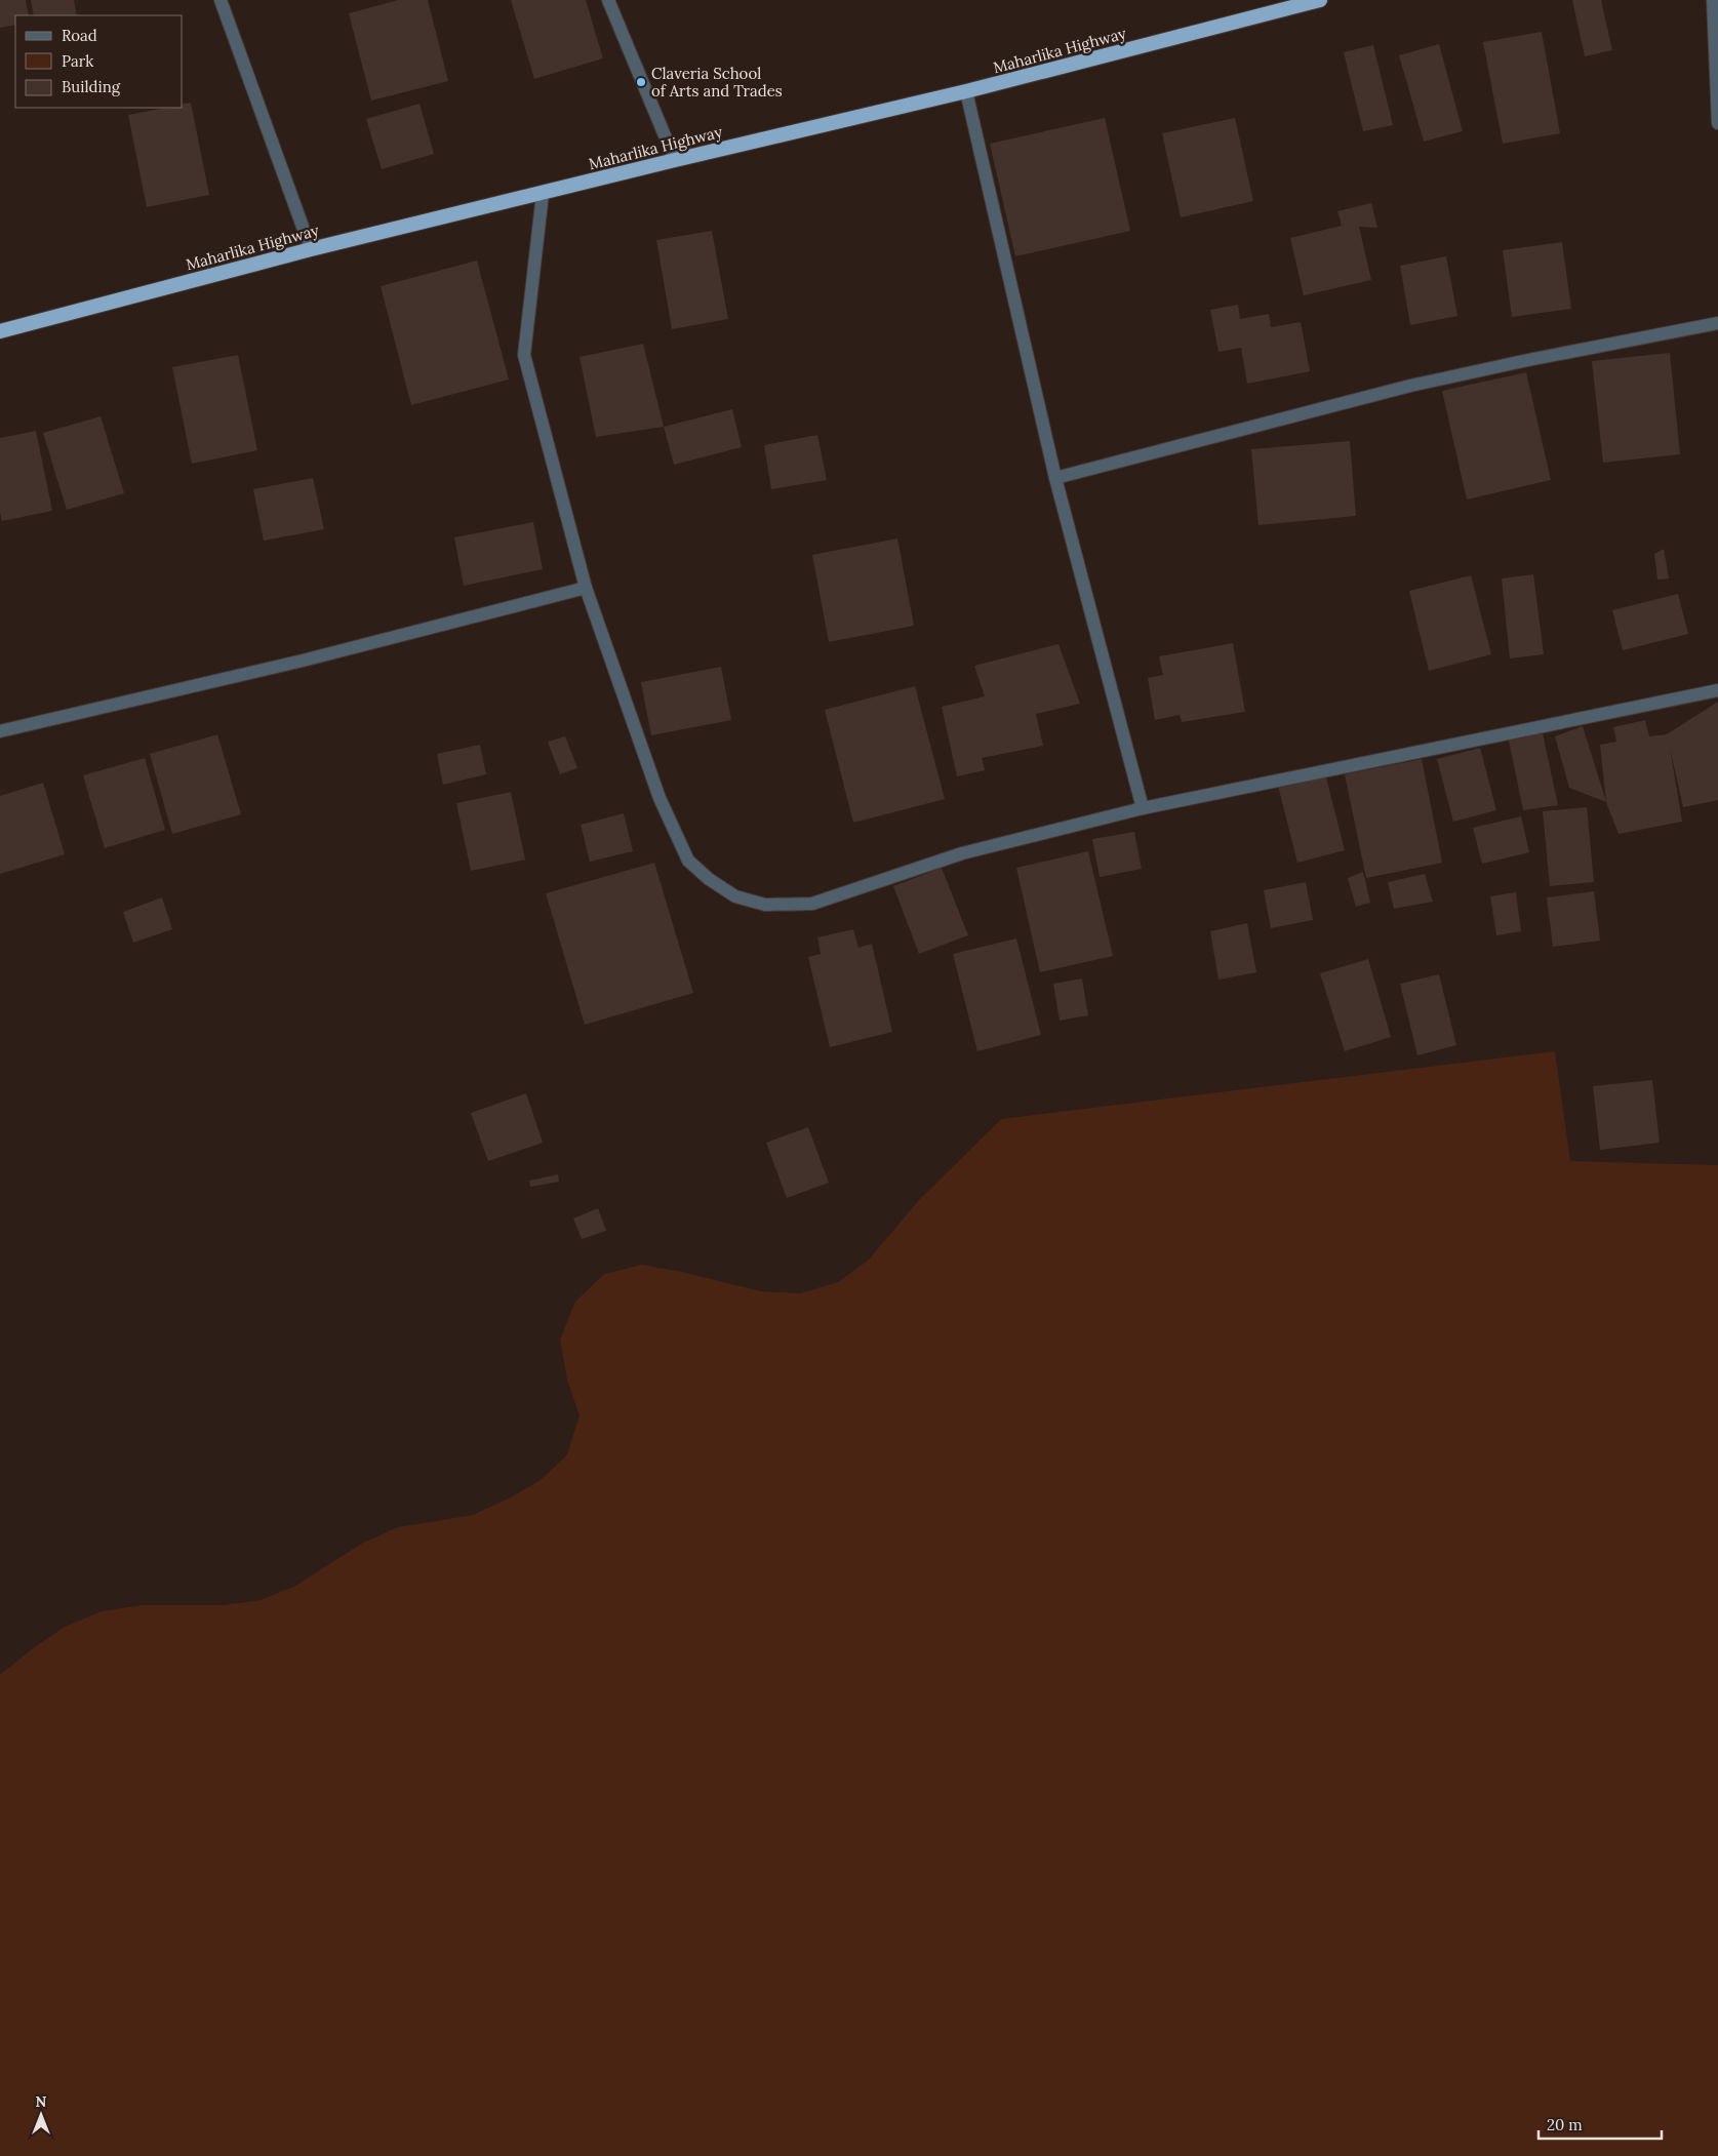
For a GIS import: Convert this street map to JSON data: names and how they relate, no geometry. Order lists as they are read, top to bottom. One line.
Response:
{"streets":{"highway":["Maharlika Highway"]},"places":["Claveria School of Arts and Trades"],"legend":["Road","Park","Building"],"scale_bar":"20 m","north":"top"}
